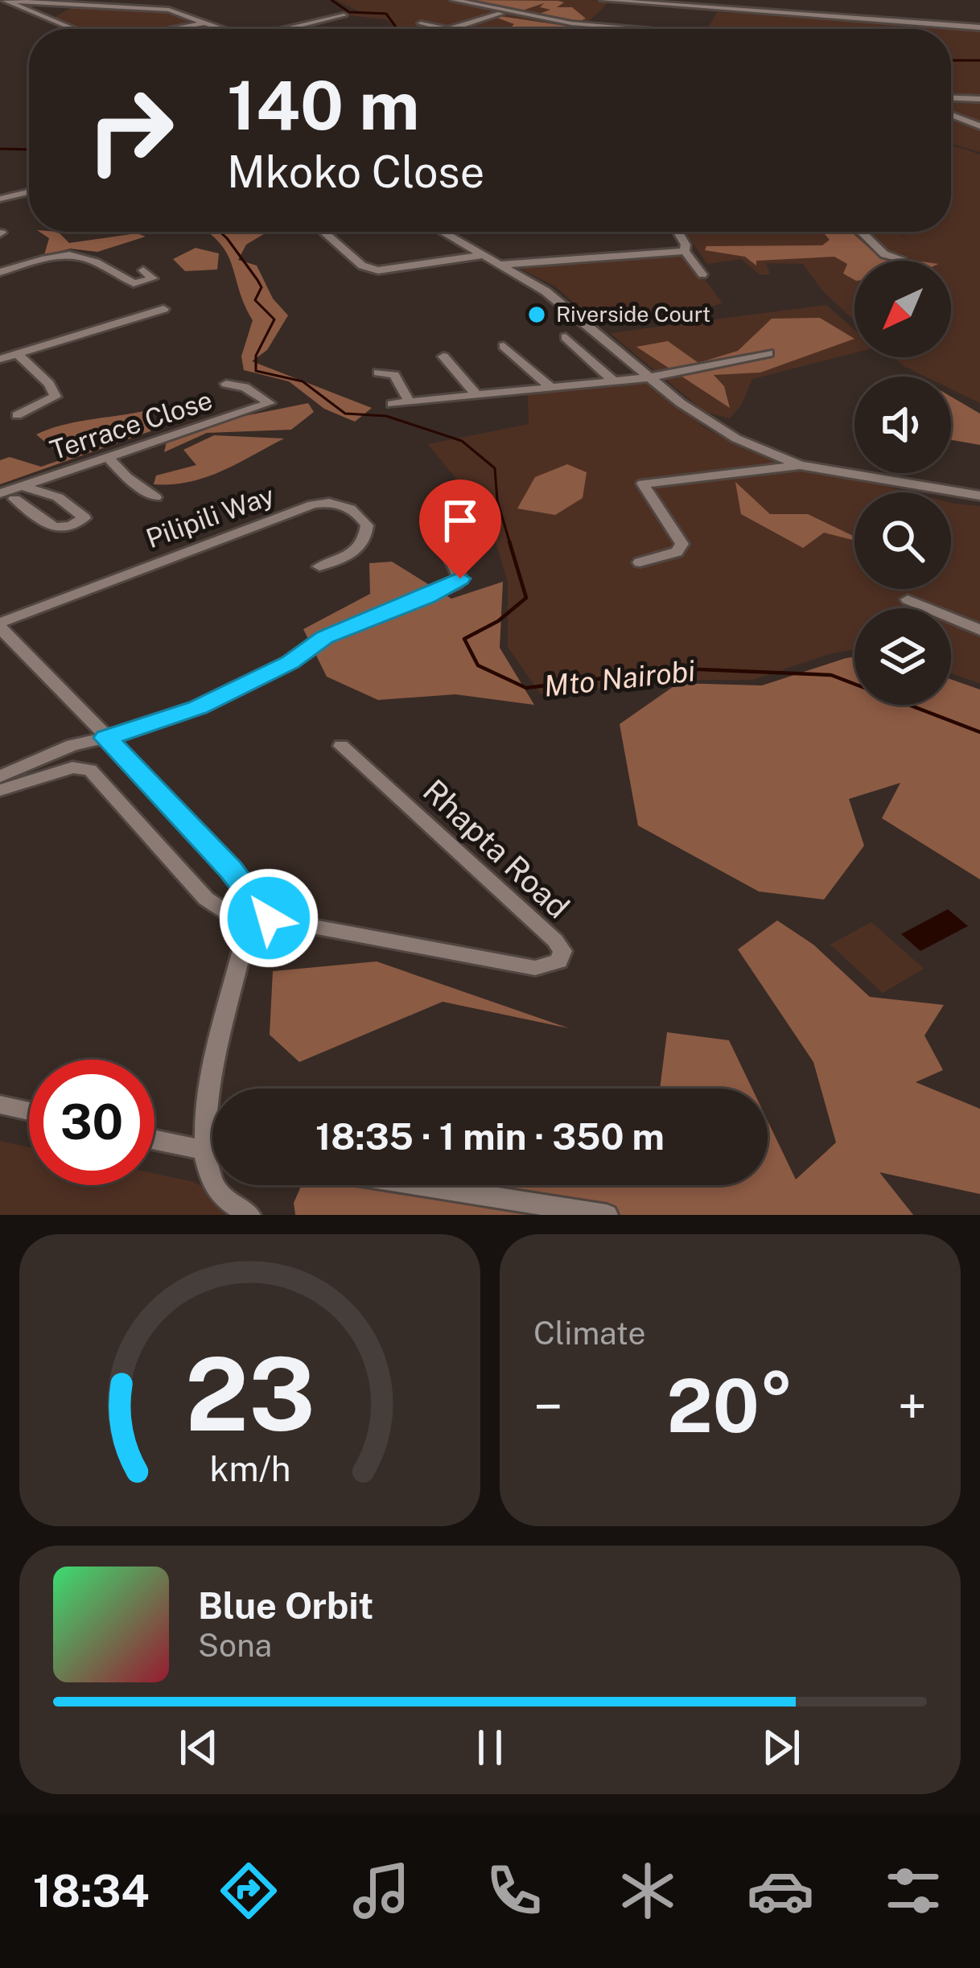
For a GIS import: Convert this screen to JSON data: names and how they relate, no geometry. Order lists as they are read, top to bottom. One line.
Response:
{"streets":{"street":["Terrace Close","Pilipili Way","Rhapta Road"]},"water":["Mto Nairobi"],"places":["Riverside Court"],"north":"bottom left","page":{"turn":["140 m","Mkoko Close"],"limit":"30","trip":"18:35 · 1 min · 350 m","tile":"Climate","heat":["−","20°","+"],"song":["Blue Orbit","Sona"],"tabs":"18:34","gauge":["23","km/h"]}}
